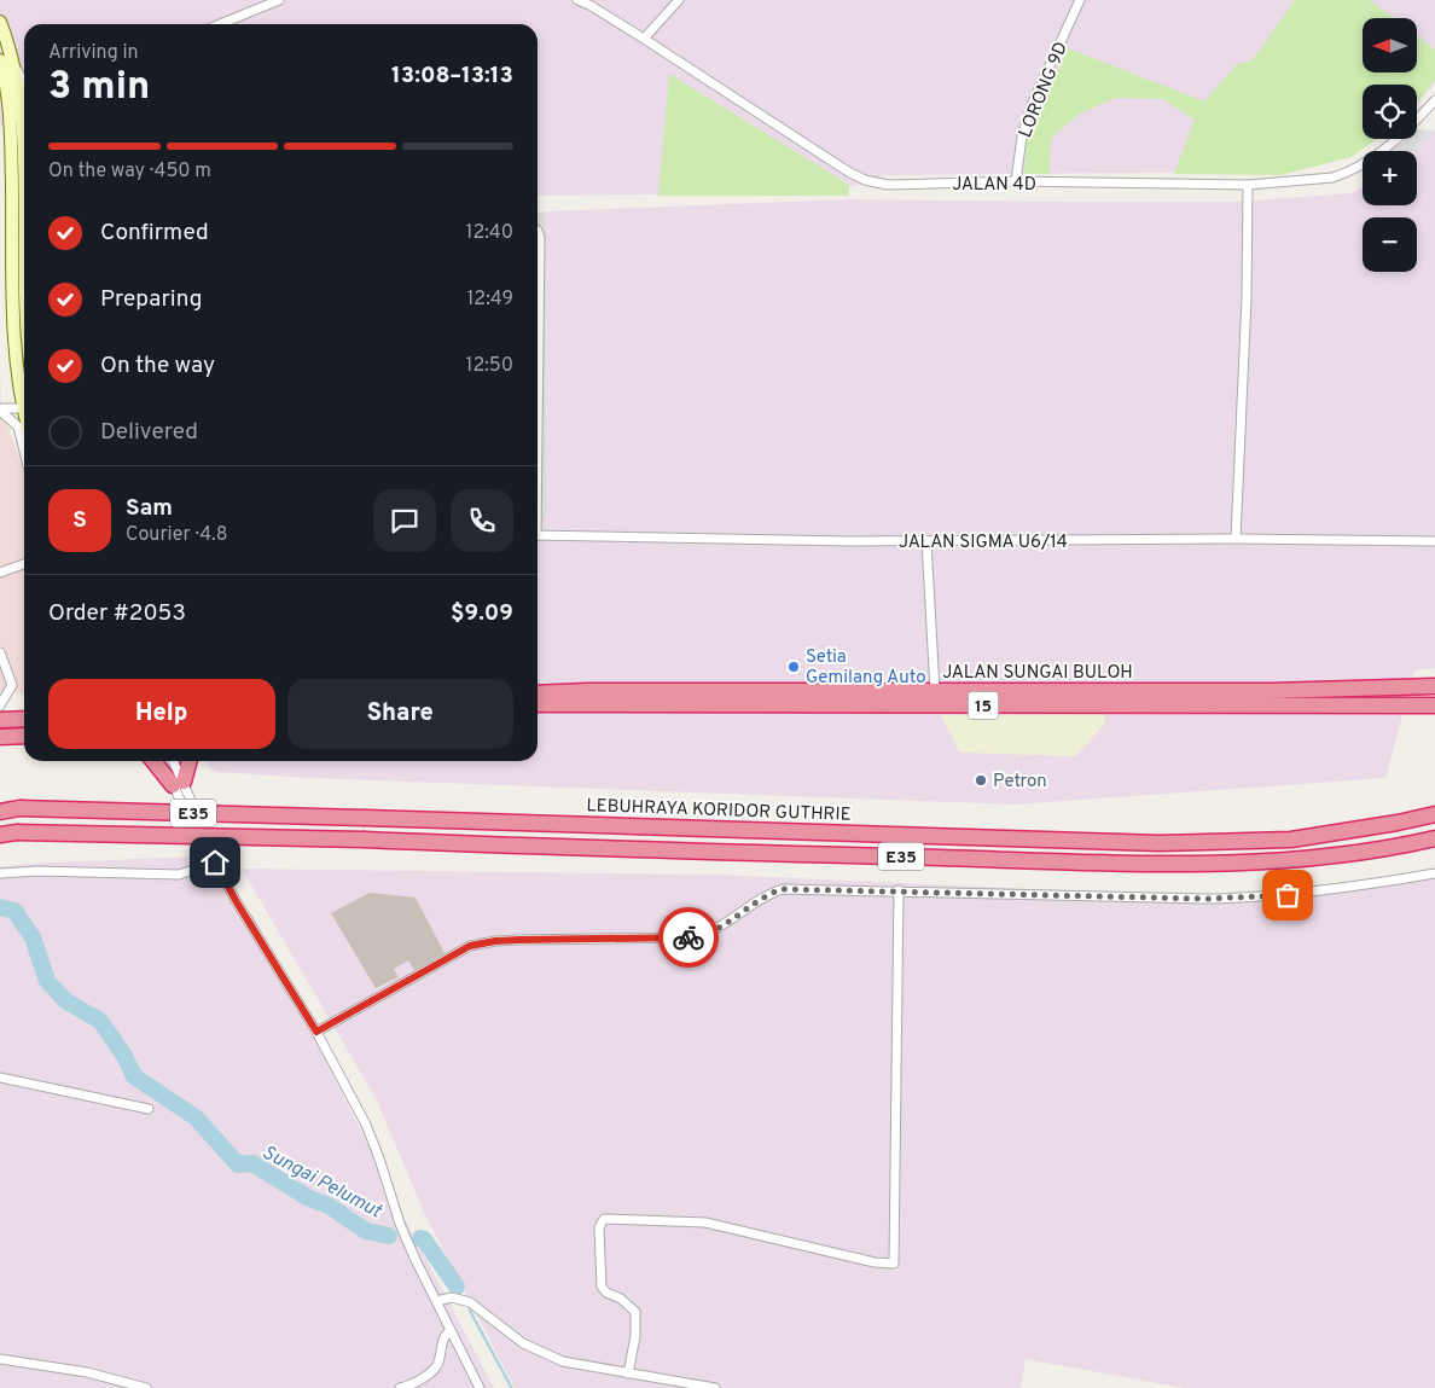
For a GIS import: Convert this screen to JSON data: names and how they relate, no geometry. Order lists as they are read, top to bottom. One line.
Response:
{"streets":{"highway":["JALAN SUNGAI BULOH","15","LEBUHRAYA KORIDOR GUTHRIE","E35"],"street":["LORONG 9D","JALAN 4D","JALAN SIGMA U6/14"]},"crossings":[["LORONG 9D","JALAN 4D"]],"water":["Sungai Pelumut"],"places":["Setia Gemilang Auto","Petron"],"north":"left","page":{"map_buttons":["+","−"],"heading":["3 min","Arriving in","13:08–13:13"],"panel":["Sam","Courier · 4.8","Order #2053","$9.09"],"bar":"On the way · 450 m","list":[["Confirmed","12:40"],["Preparing","12:49"],["On the way","12:50"],"Delivered"],"round":"S","buttons":["Help","Share"]}}
